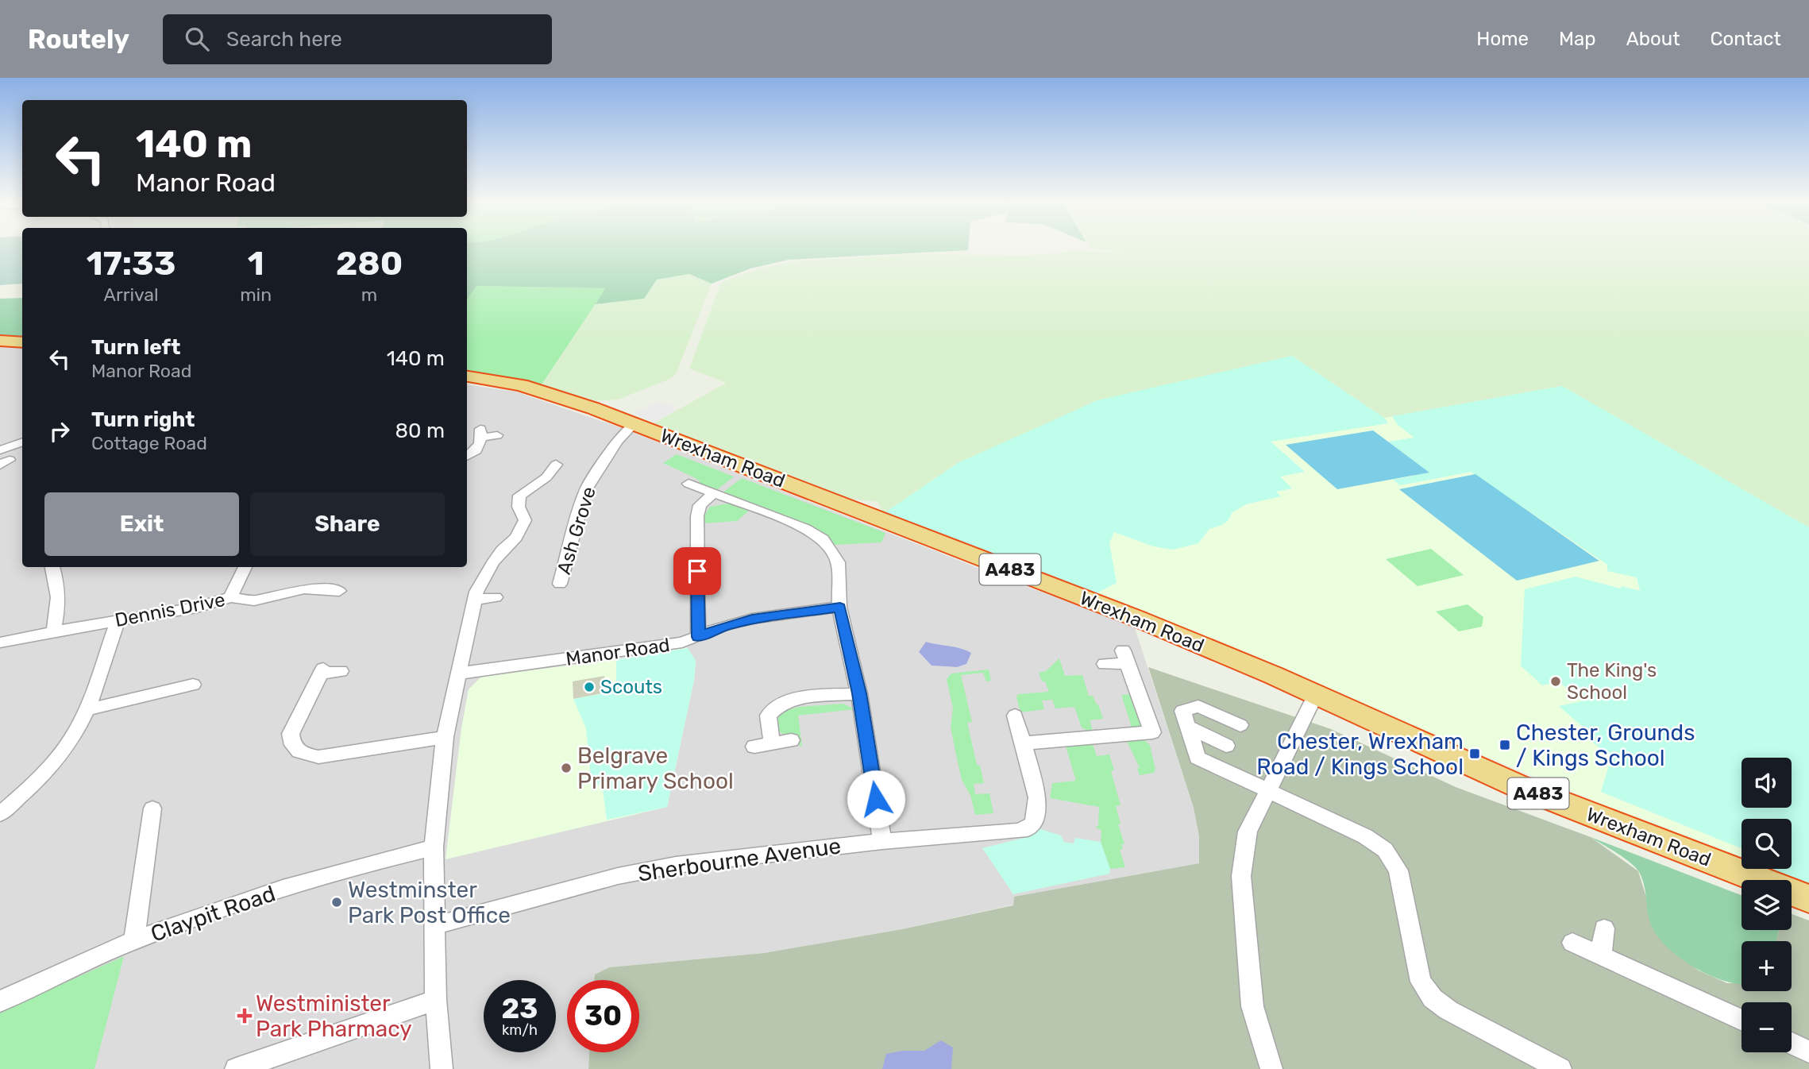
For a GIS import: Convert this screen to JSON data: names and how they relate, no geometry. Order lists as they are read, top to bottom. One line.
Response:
{"streets":{"highway":["Wrexham Road","A483"],"street":["Ash Grove","Dennis Drive","Manor Road","Sherbourne Avenue","Claypit Road"]},"crossings":[["Wrexham Road","Ash Grove"]],"places":{"other":["The King's School","Scouts","Belgrave Primary School","Westminster Park Post Office"],"transit":["Chester, Grounds / Kings School","Chester, Wrexham Road / Kings School"],"health":["Westminister Park Pharmacy"]},"page":{"header":"Routely","search":"Search here","nav":["Home","Map","About","Contact"],"turn":["140 m","Manor Road"],"eta":["17:33","Arrival","1","min","280","m"],"list":[{"name":"Turn left","note":"Manor Road","value":"140 m"},{"name":"Turn right","note":"Cottage Road","value":"80 m"}],"buttons":["Exit","Share"],"map_buttons":["+","−"],"speed":"23 km/h","limit":"30"}}
